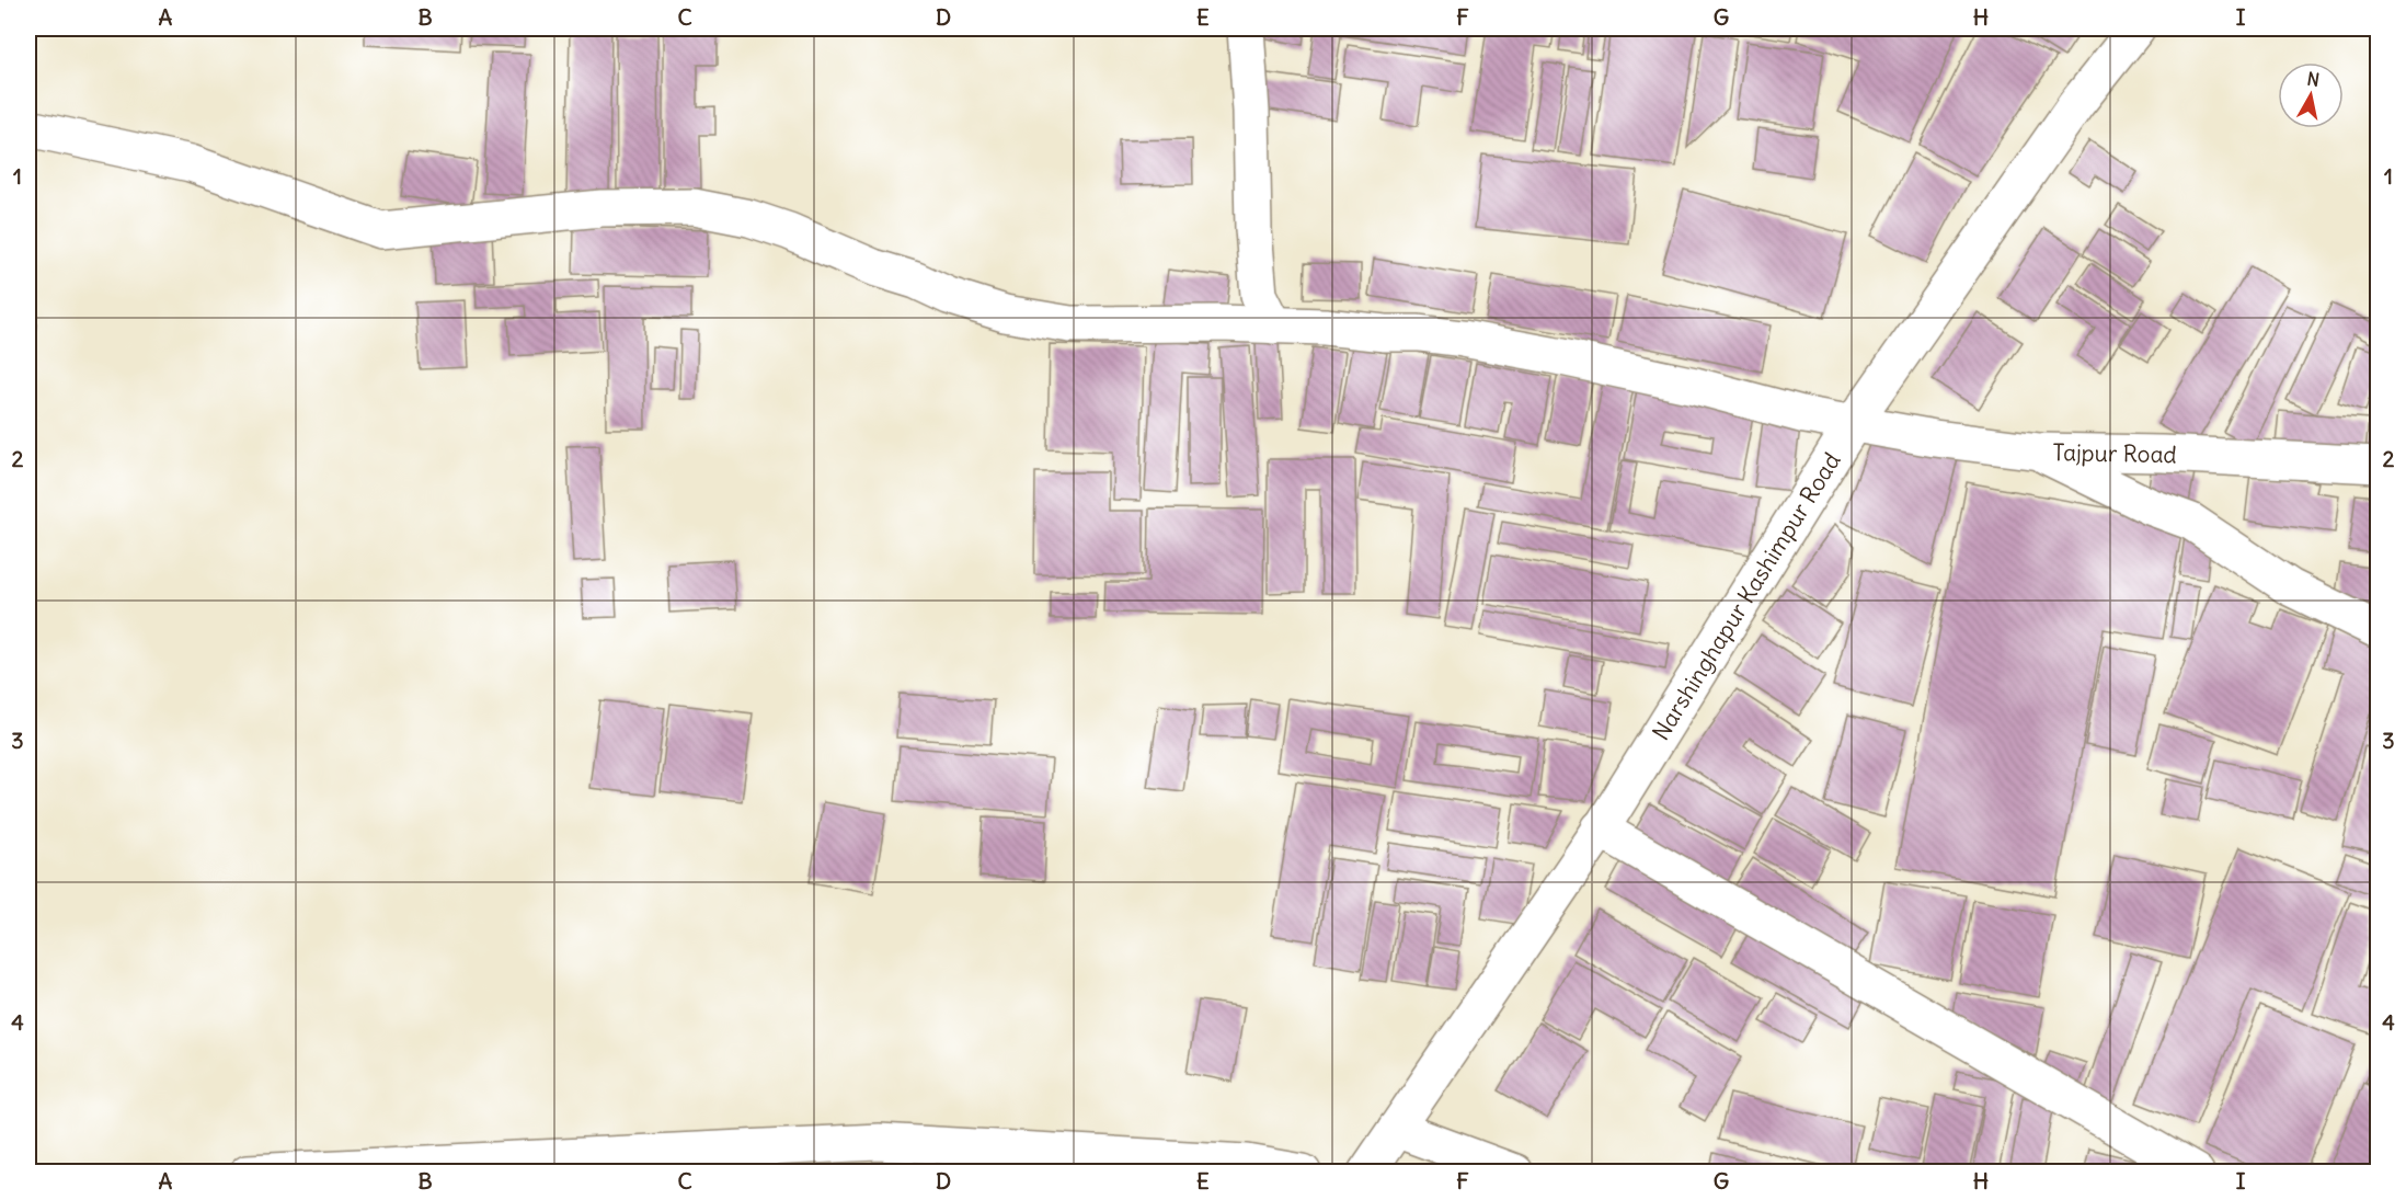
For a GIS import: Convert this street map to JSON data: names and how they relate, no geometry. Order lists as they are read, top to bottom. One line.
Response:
{"streets":{"street":["Tajpur Road","Narshinghapur Kashimpur Road"]},"crossings":[["Tajpur Road","Narshinghapur Kashimpur Road"]],"north":"top","grid":{"columns":["A","B","C","D","E","F","G","H","I"],"rows":["1","2","3","4"]}}
